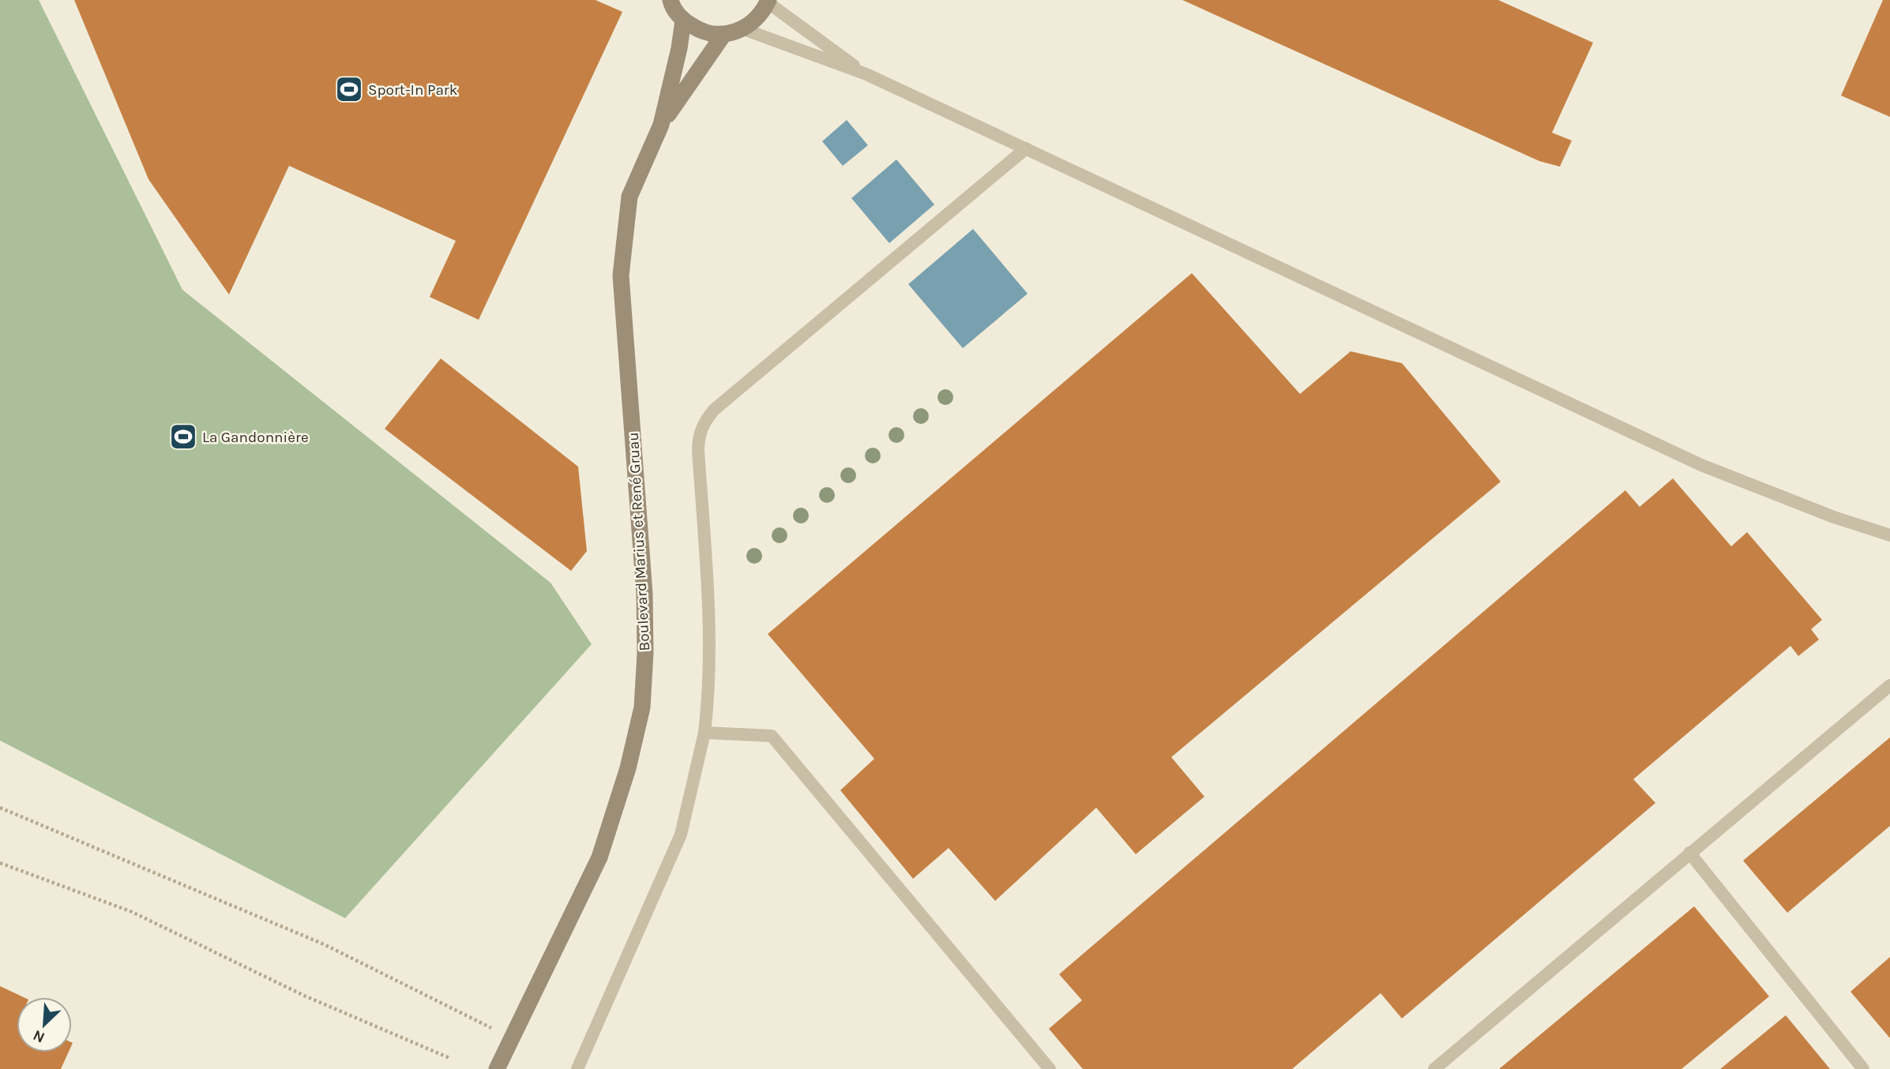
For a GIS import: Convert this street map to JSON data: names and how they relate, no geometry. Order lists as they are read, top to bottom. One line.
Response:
{"streets":{"main road":["Boulevard Marius et René Gruau"]},"places":{"sports":["Sport-In Park","La Gandonnière"]},"north":"bottom left"}
